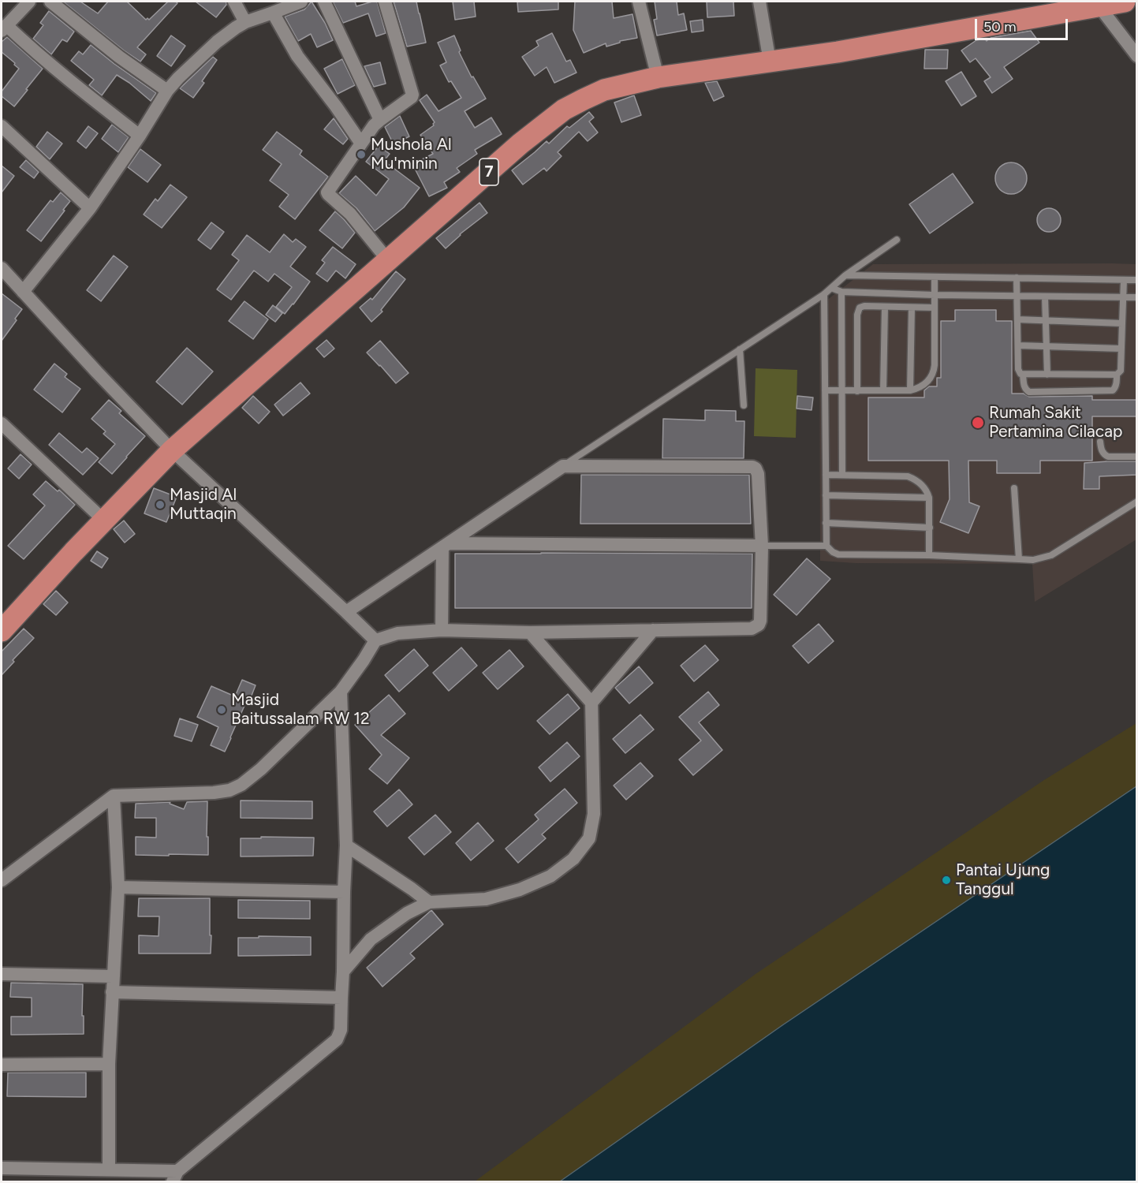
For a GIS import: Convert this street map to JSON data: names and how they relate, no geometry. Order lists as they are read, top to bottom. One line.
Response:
{"streets":{"highway":["7"]},"places":["Mushola Al Mu'minin","Rumah Sakit Pertamina Cilacap","Masjid Al Muttaqin","Masjid Baitussalam RW 12","Pantai Ujung Tanggul"],"scale_bar":"50 m"}
